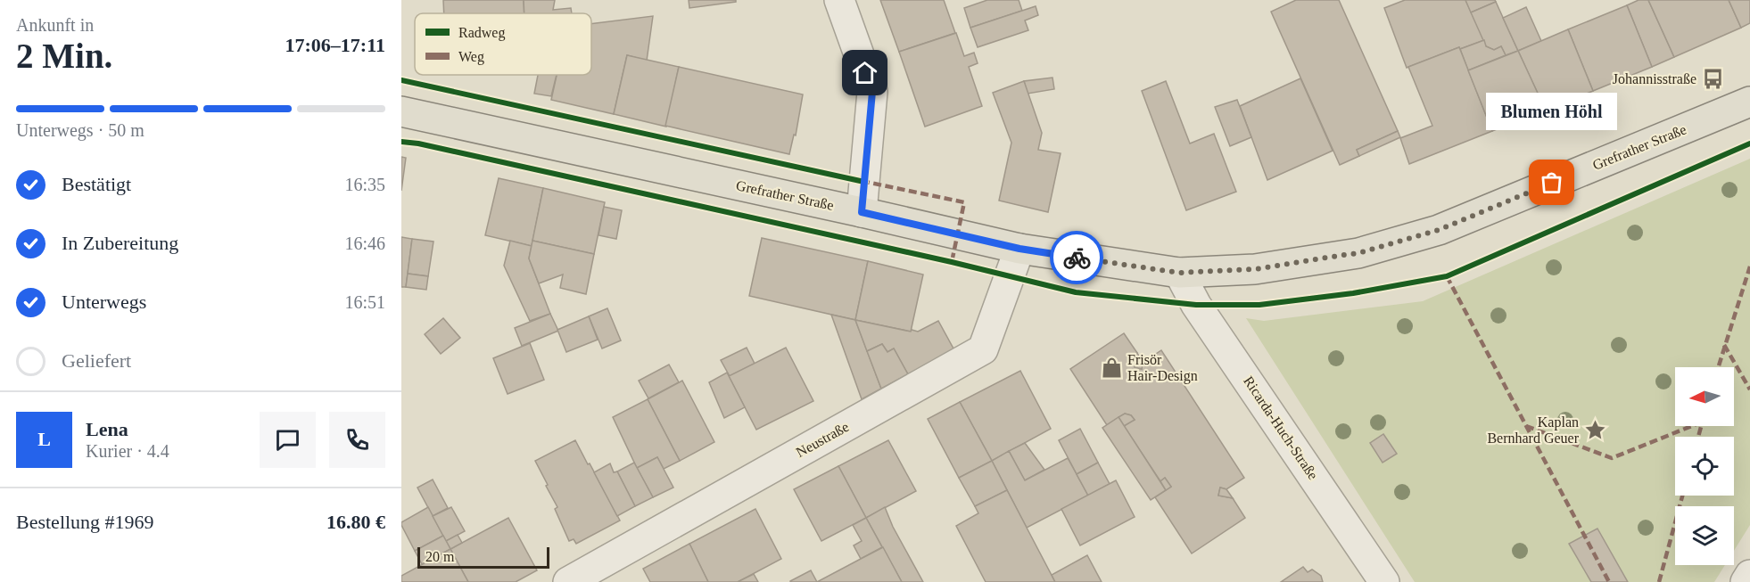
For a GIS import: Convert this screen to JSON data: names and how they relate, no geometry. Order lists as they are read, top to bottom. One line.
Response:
{"streets":{"main road":["Grefrather Straße"],"street":["Ricarda-Huch-Straße","Neustraße"]},"crossings":[["Grefrather Straße","Ricarda-Huch-Straße"],["Grefrather Straße","Neustraße"]],"places":{"bus stop":["Johannisstraße"],"other":["Blumen Höhl"],"shop":["Frisör Hair-Design"],"place":["Kaplan Bernhard Geuer"]},"legend":["Radweg","Weg"],"scale_bar":"20 m","north":"left","page":{"heading":["2 Min.","Ankunft in","17:06–17:11"],"panel":["Lena","Kurier · 4.4","Bestellung #1969","16.80 €"],"bar":"Unterwegs · 50 m","bubble":"Blumen Höhl","list":[["Bestätigt","16:35"],["In Zubereitung","16:46"],["Unterwegs","16:51"],"Geliefert"],"round":"L","scale":"20 m"}}
